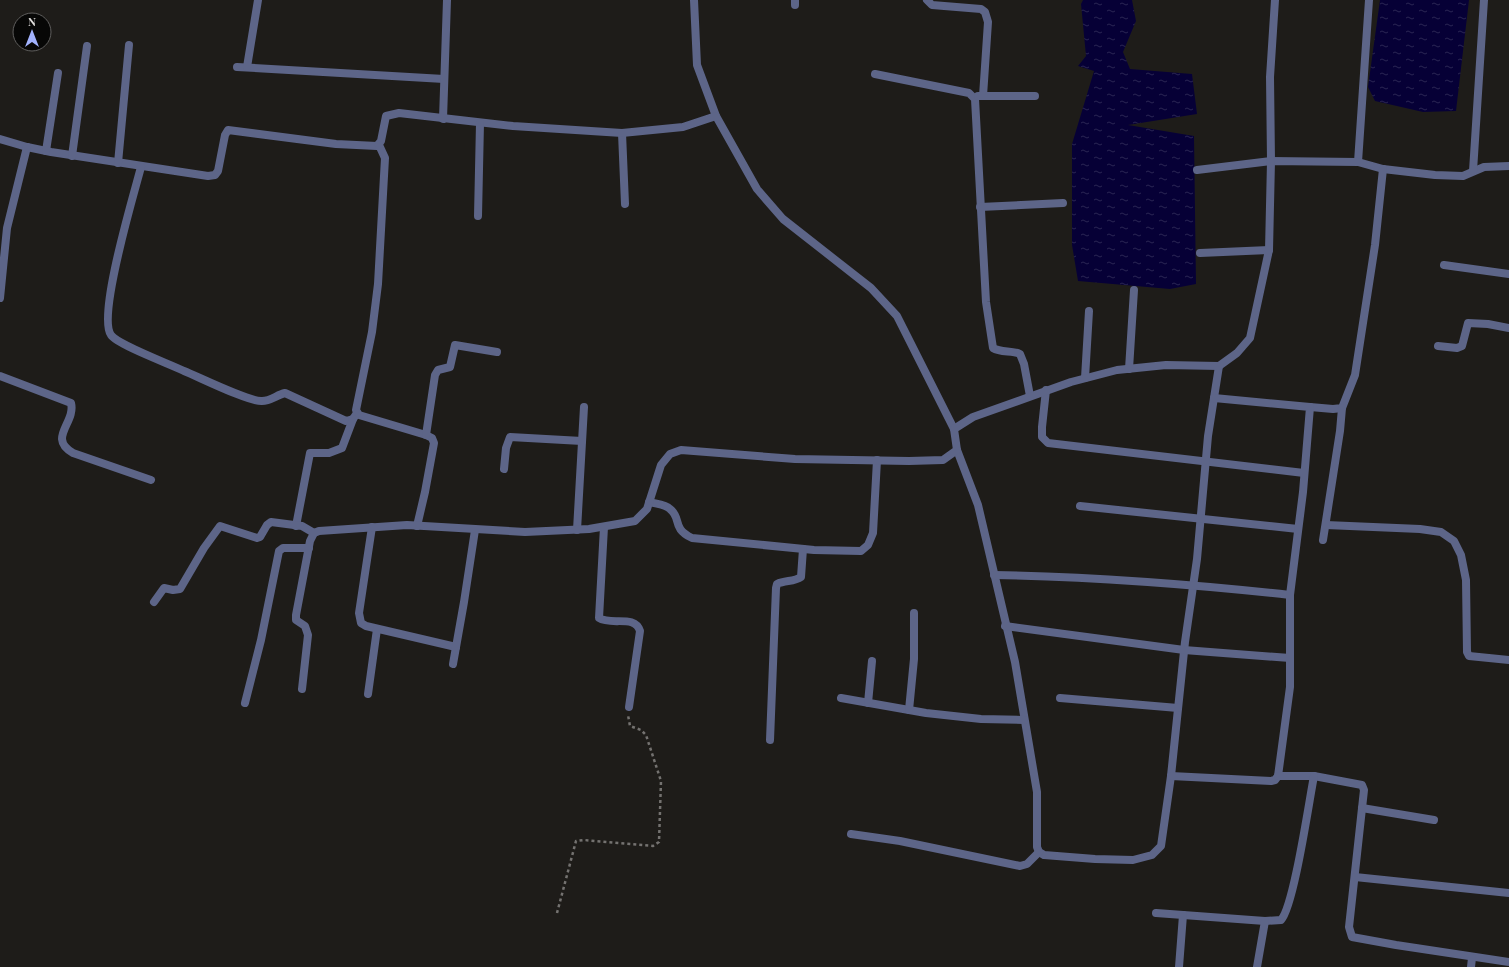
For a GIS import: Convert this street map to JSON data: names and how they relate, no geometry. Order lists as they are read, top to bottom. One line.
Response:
{"north":"top"}
